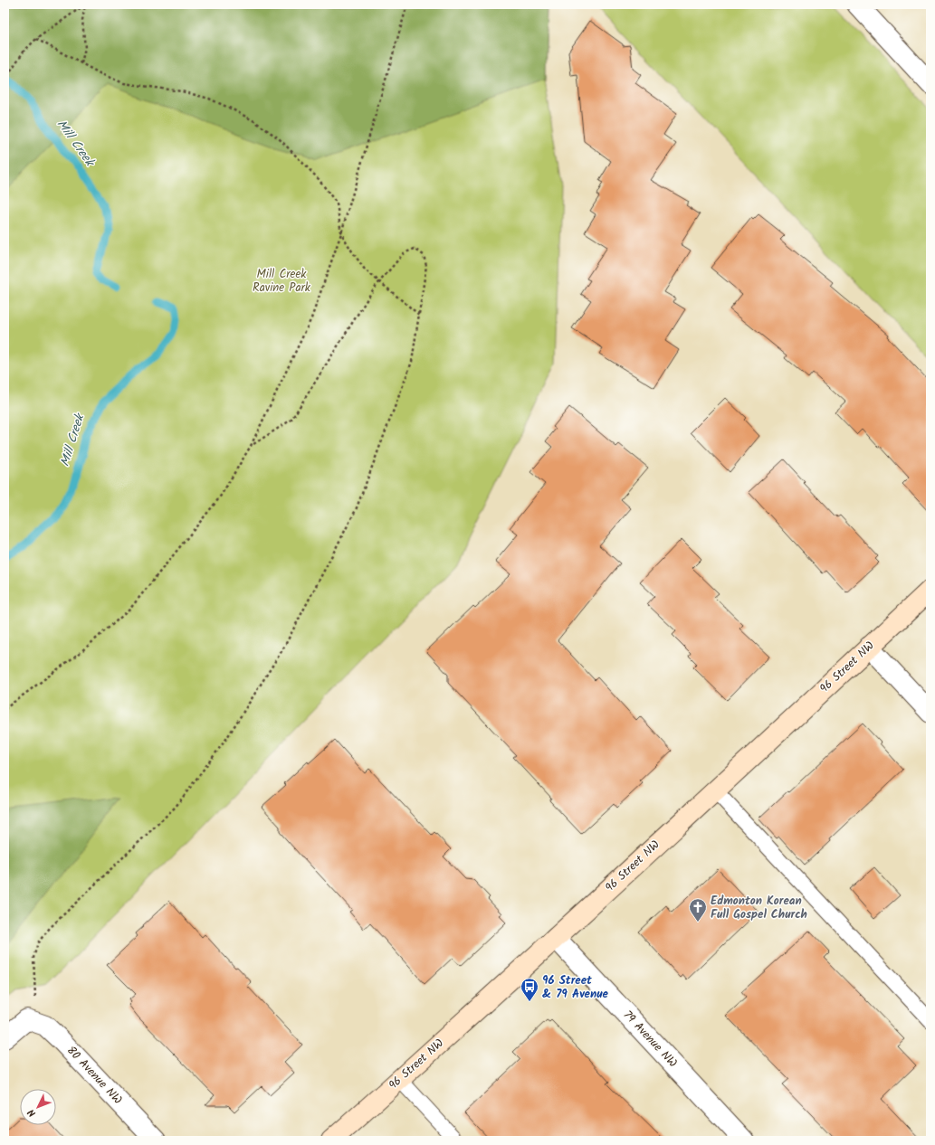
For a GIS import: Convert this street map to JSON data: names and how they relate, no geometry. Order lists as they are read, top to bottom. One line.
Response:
{"streets":{"street":["96 Street NW","79 Avenue NW","80 Avenue NW"]},"crossings":[["96 Street NW","79 Avenue NW"]],"water":["Mill Creek"],"parks":["Mill Creek Ravine Park"],"places":{"church":["Edmonton Korean Full Gospel Church"],"bus stop":["96 Street & 79 Avenue"]},"north":"bottom left"}
